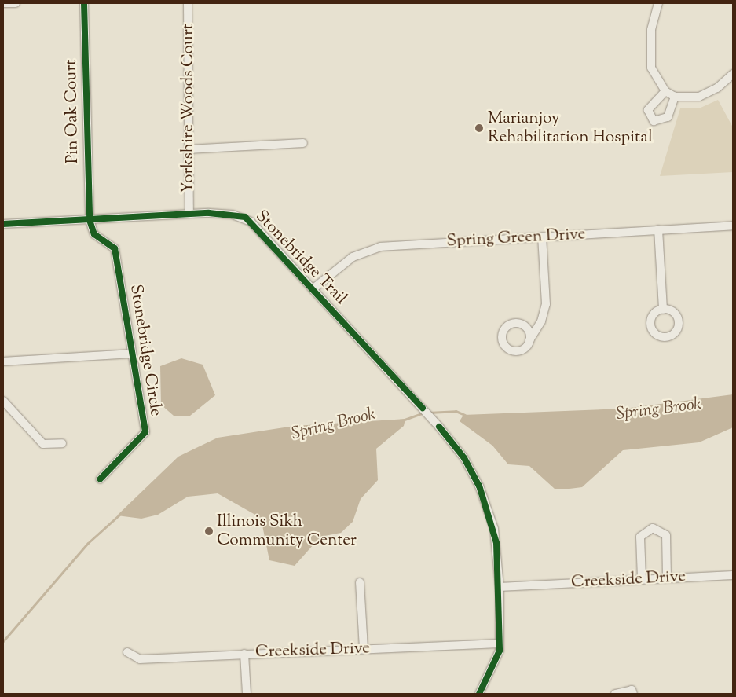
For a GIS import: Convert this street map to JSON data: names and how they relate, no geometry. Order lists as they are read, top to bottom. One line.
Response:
{"streets":{"street":["Yorkshire Woods Court","Pin Oak Court","Spring Green Drive","Stonebridge Trail","Stonebridge Circle","Creekside Drive"]},"crossings":[["Yorkshire Woods Court","Stonebridge Trail"],["Pin Oak Court","Stonebridge Trail"],["Pin Oak Court","Stonebridge Circle"],["Spring Green Drive","Stonebridge Trail"],["Stonebridge Trail","Stonebridge Circle"],["Stonebridge Trail","Creekside Drive"]],"water":["Spring Brook"],"places":["Marianjoy Rehabilitation Hospital","Illinois Sikh Community Center"]}
